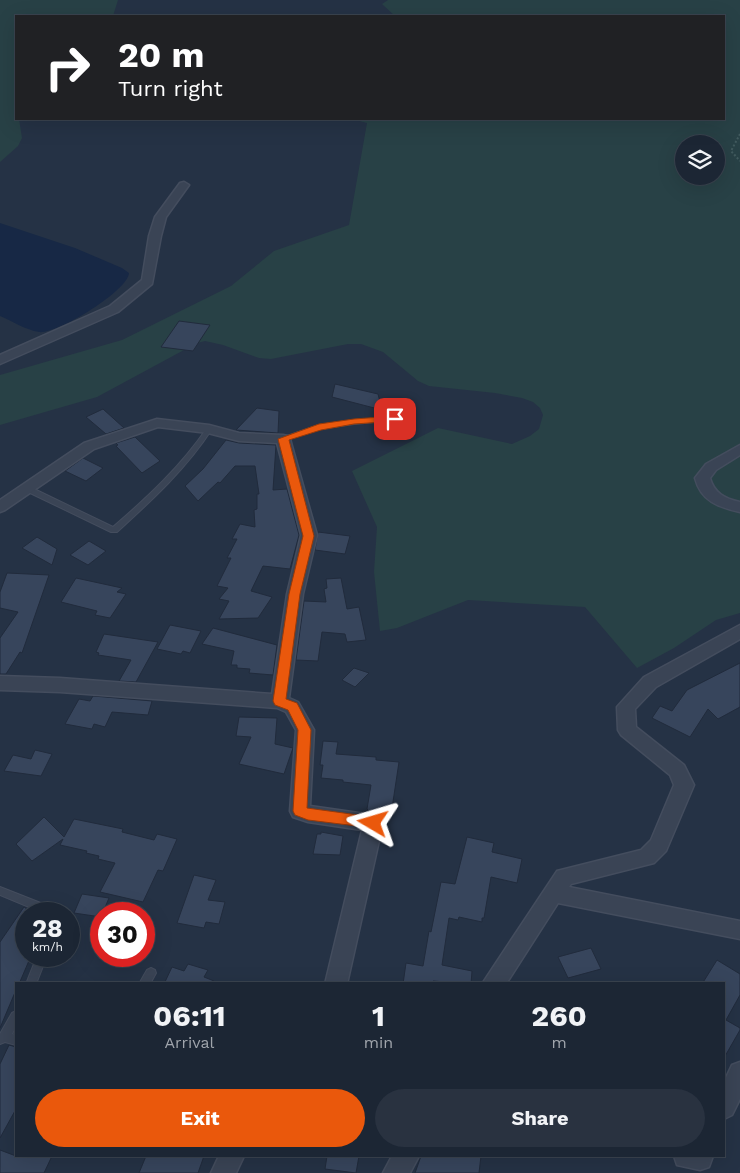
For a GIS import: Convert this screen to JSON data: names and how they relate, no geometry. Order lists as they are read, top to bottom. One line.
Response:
{"page":{"turn":["20 m","Turn right"],"speed":"28 km/h","limit":"30","eta":["06:11","Arrival","1","min","260","m"],"buttons":["Exit","Share"]}}
